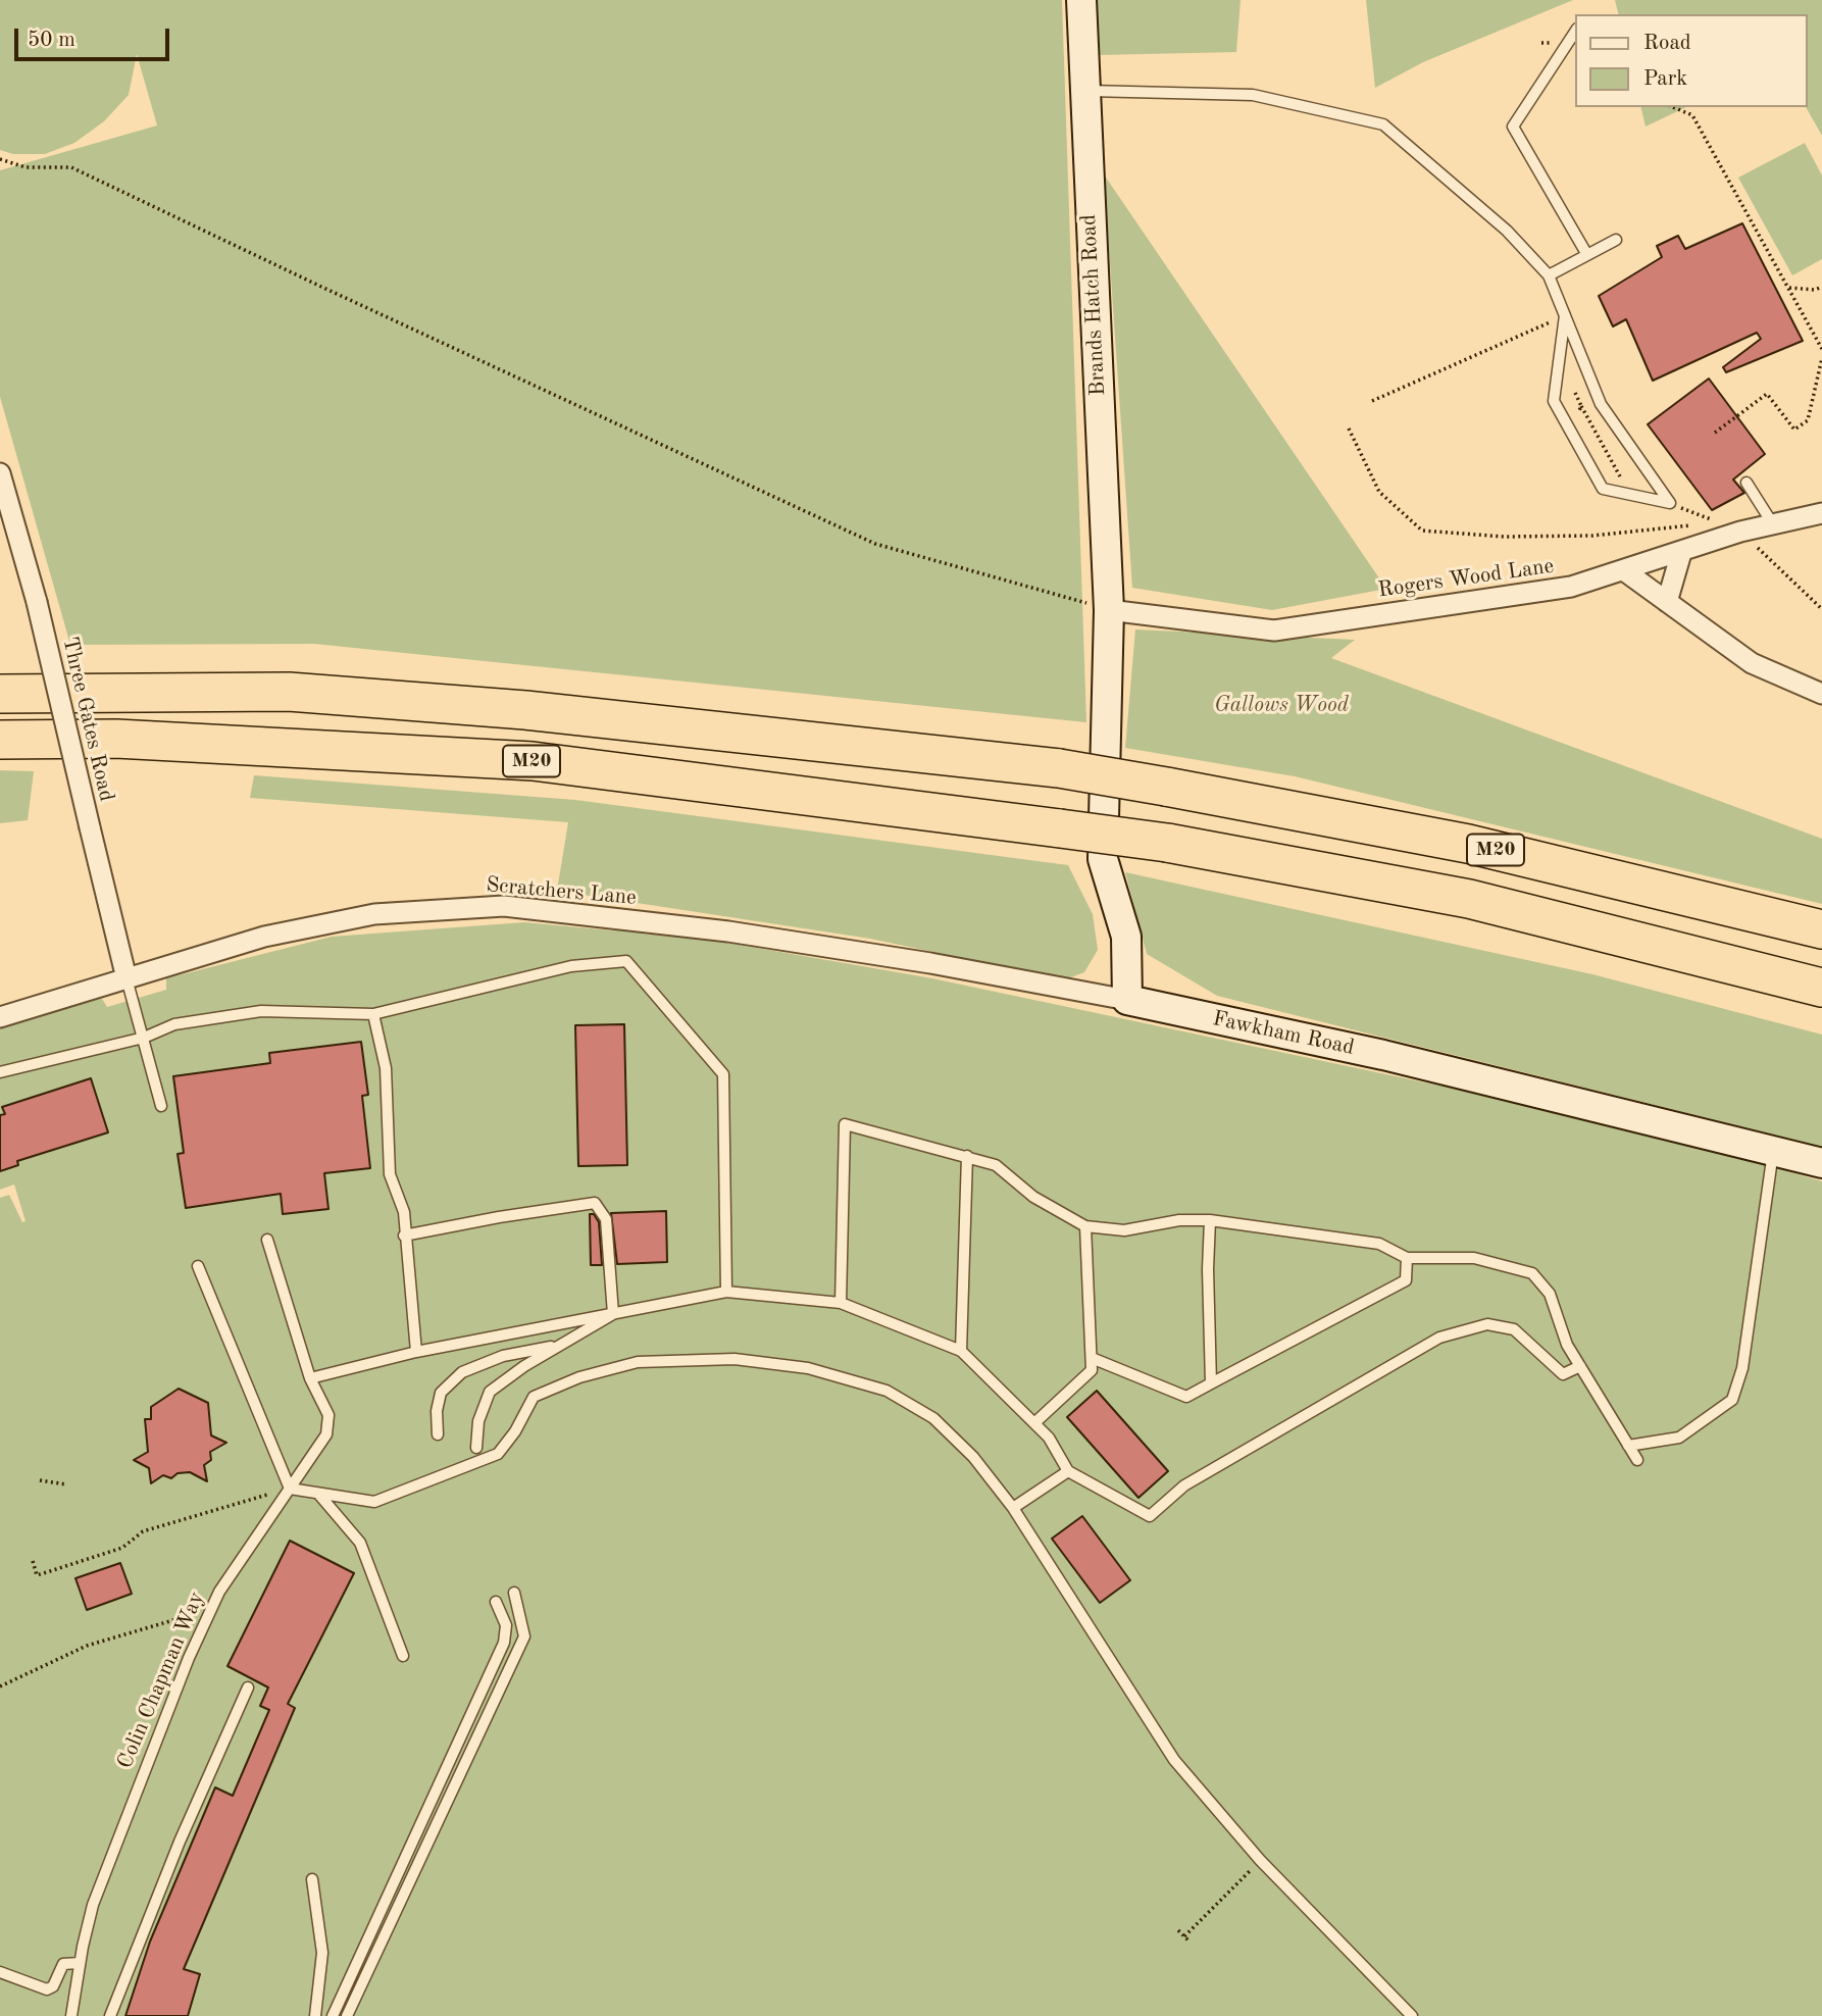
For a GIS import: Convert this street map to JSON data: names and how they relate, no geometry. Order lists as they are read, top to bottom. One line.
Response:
{"streets":{"highway":["M20"],"street":["Brands Hatch Road","Rogers Wood Lane","Three Gates Road","Scratchers Lane","Fawkham Road"],"lane":["Colin Chapman Way"]},"crossings":[["Brands Hatch Road","Rogers Wood Lane"],["Three Gates Road","Scratchers Lane"],["Scratchers Lane","Fawkham Road"]],"parks":["Gallows Wood"],"legend":["Road","Park"],"scale_bar":"50 m"}
